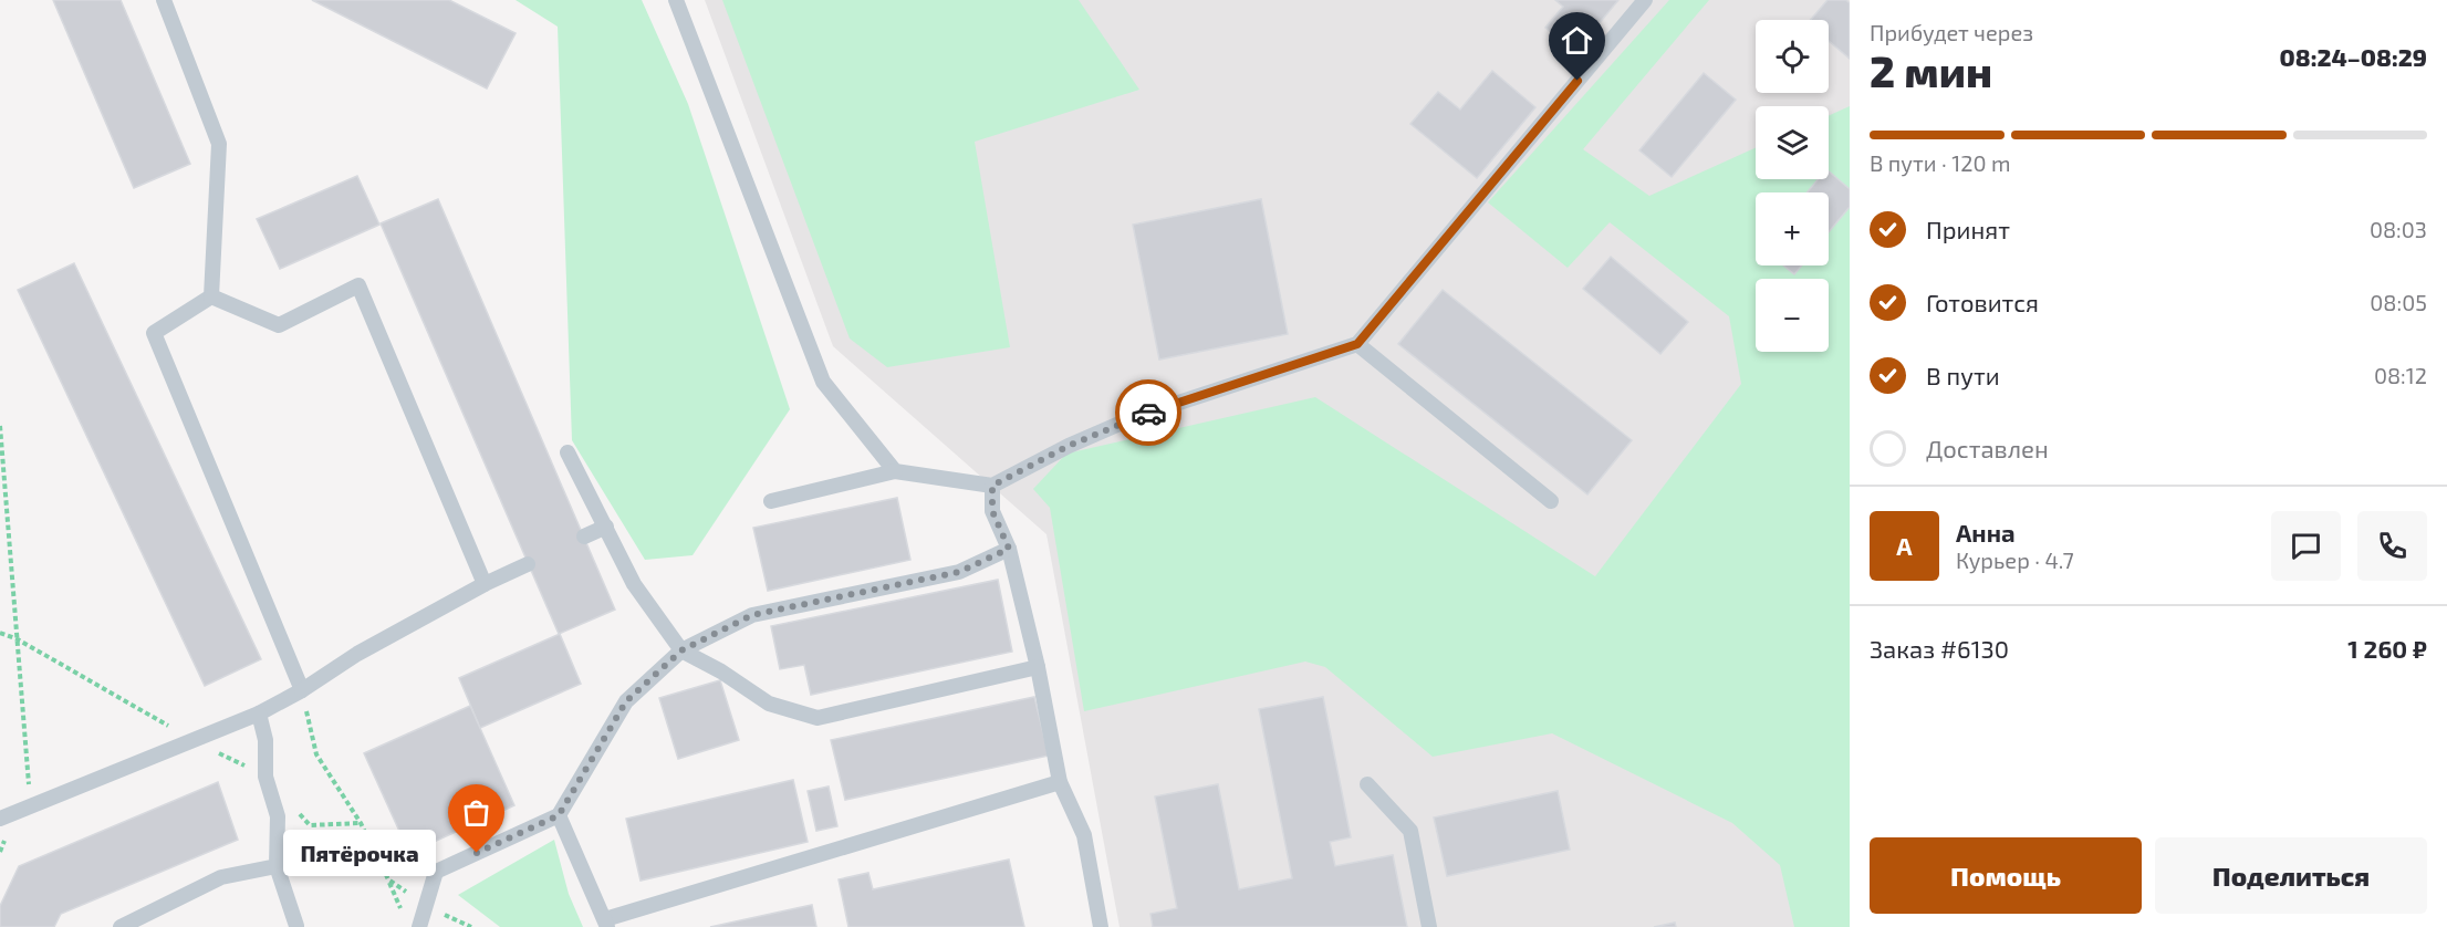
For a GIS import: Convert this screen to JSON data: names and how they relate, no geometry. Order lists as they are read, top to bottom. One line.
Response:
{"places":["Пятёрочка"],"page":{"heading":["2 мин","Прибудет через","08:24–08:29"],"panel":["Анна","Курьер · 4.7","Заказ #6130","1 260 ₽"],"map_buttons":["+","−"],"bar":"В пути · 120 m","list":[["Принят","08:03"],["Готовится","08:05"],["В пути","08:12"],"Доставлен"],"round":"А","buttons":["Помощь","Поделиться"],"bubble":"Пятёрочка"}}
